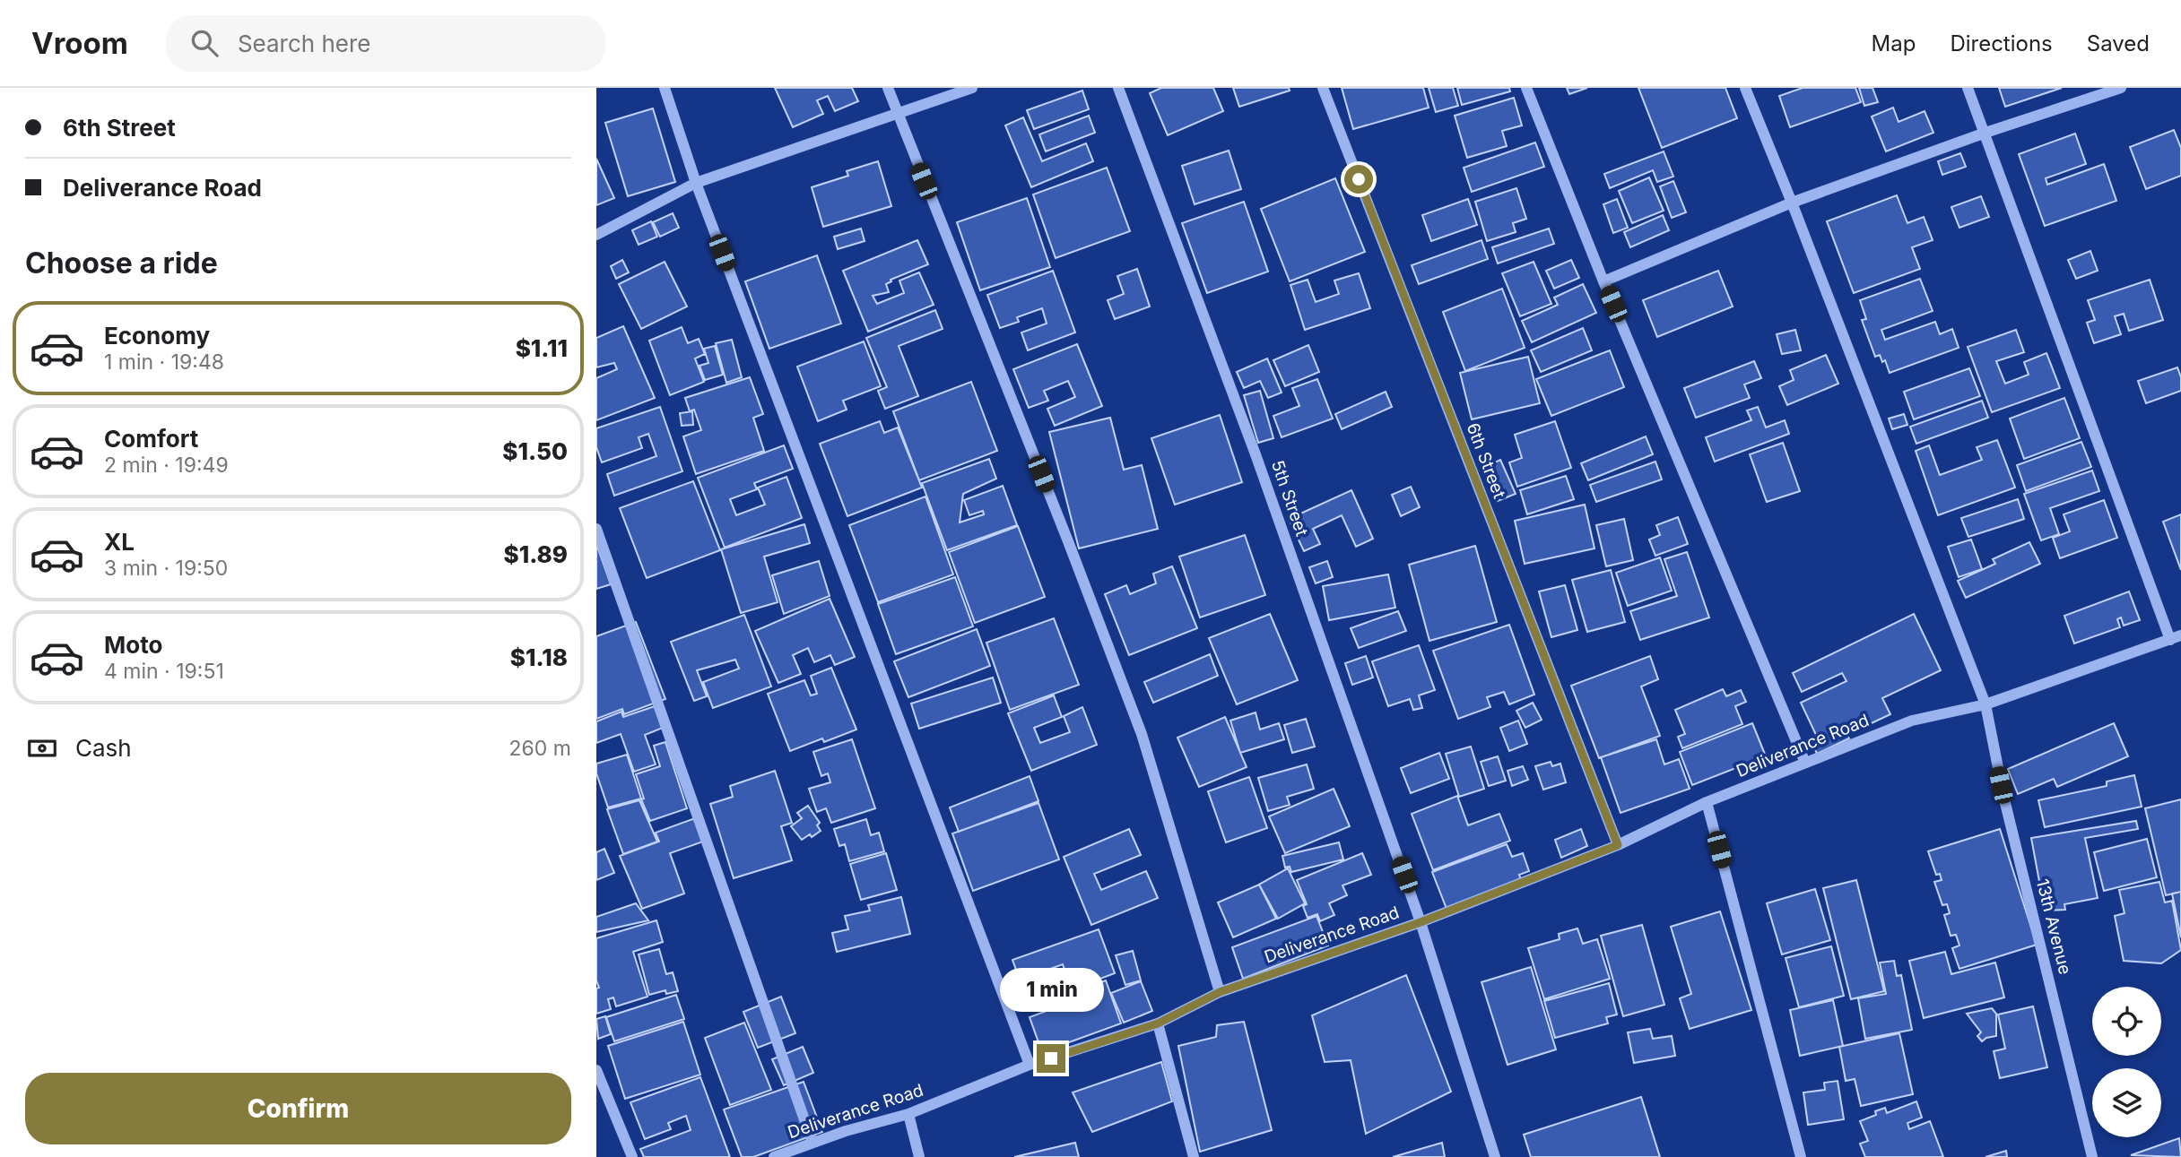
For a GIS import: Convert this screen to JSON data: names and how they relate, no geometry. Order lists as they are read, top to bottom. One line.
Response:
{"streets":{"street":["6th Street","5th Street","Deliverance Road","13th Avenue"]},"crossings":[["6th Street","Deliverance Road"],["5th Street","Deliverance Road"],["Deliverance Road","13th Avenue"]],"page":{"header":"Vroom","search":"Search here","nav":["Map","Directions","Saved"],"banner":["6th Street","Deliverance Road"],"heading":"Choose a ride","list":[{"name":"Economy","note":"1 min · 19:48","value":"$1.11"},{"name":"Comfort","note":"2 min · 19:49","value":"$1.50"},{"name":"XL","note":"3 min · 19:50","value":"$1.89"},{"name":"Moto","note":"4 min · 19:51","value":"$1.18"}],"pay":["Cash","260 m"],"bubble":"1 min","buttons":"Confirm"}}
